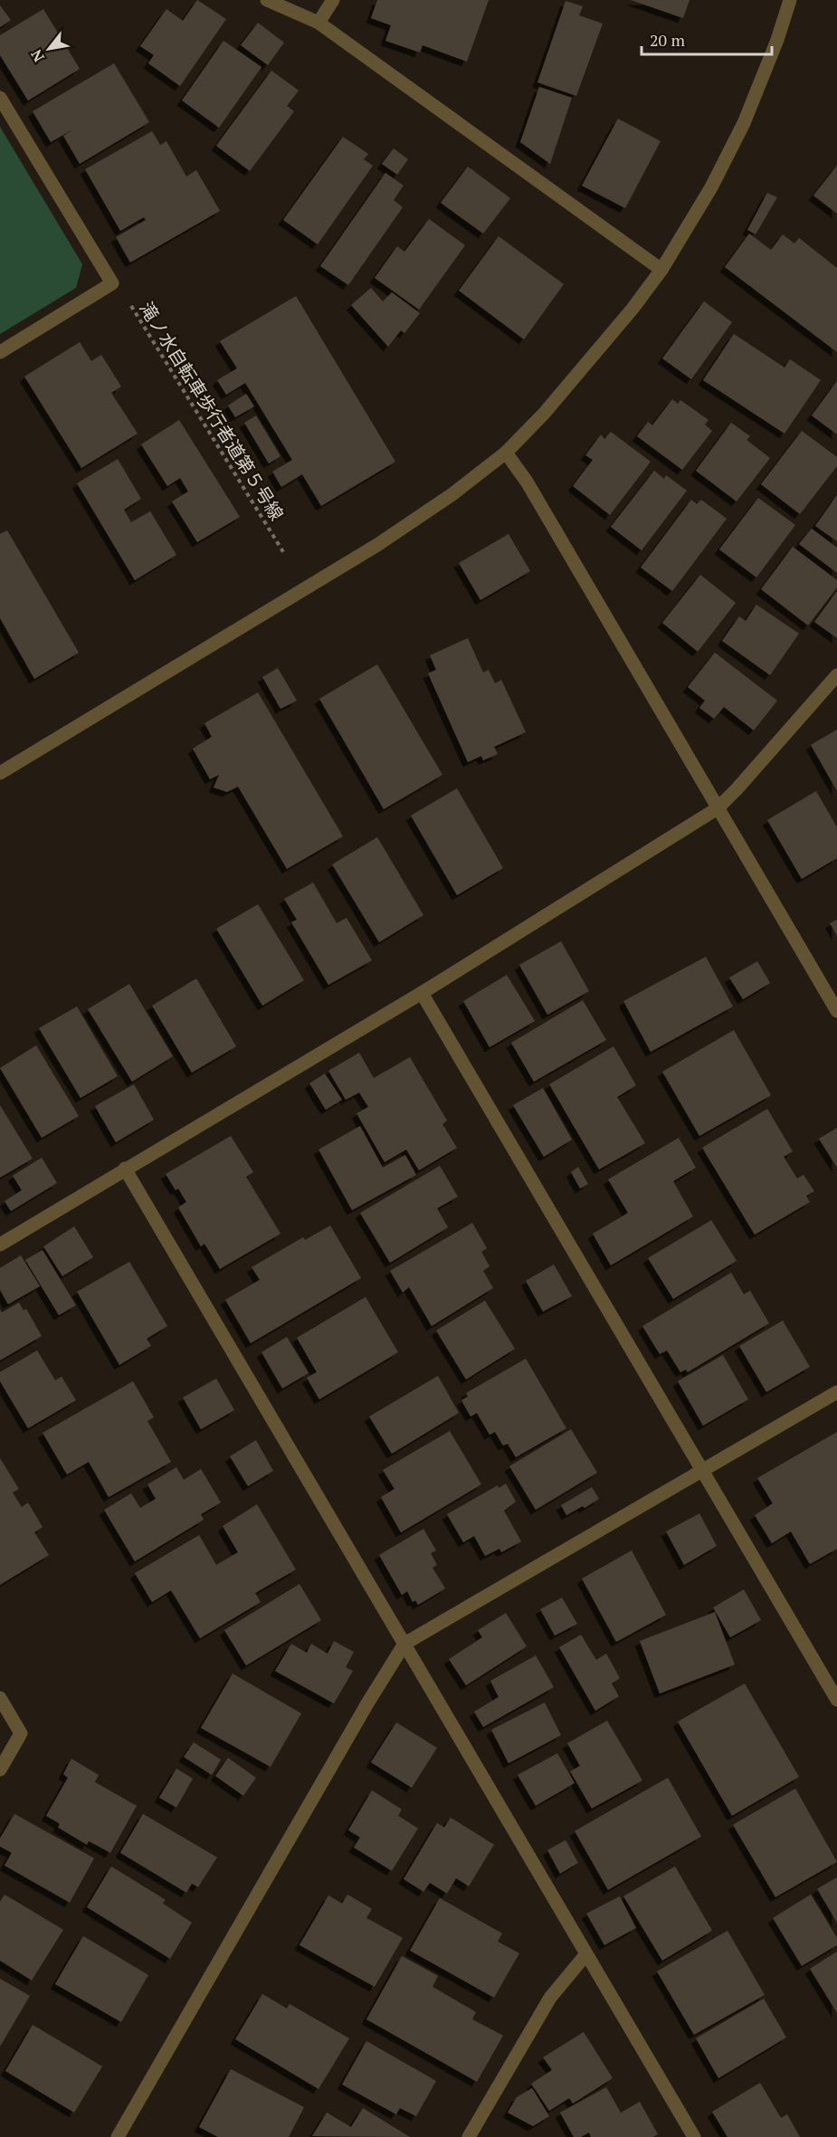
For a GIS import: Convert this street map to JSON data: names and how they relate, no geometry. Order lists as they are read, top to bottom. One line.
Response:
{"streets":{"path":["滝ノ水自転車歩行者道第５号線"]},"scale_bar":"20 m","north":"bottom left"}
